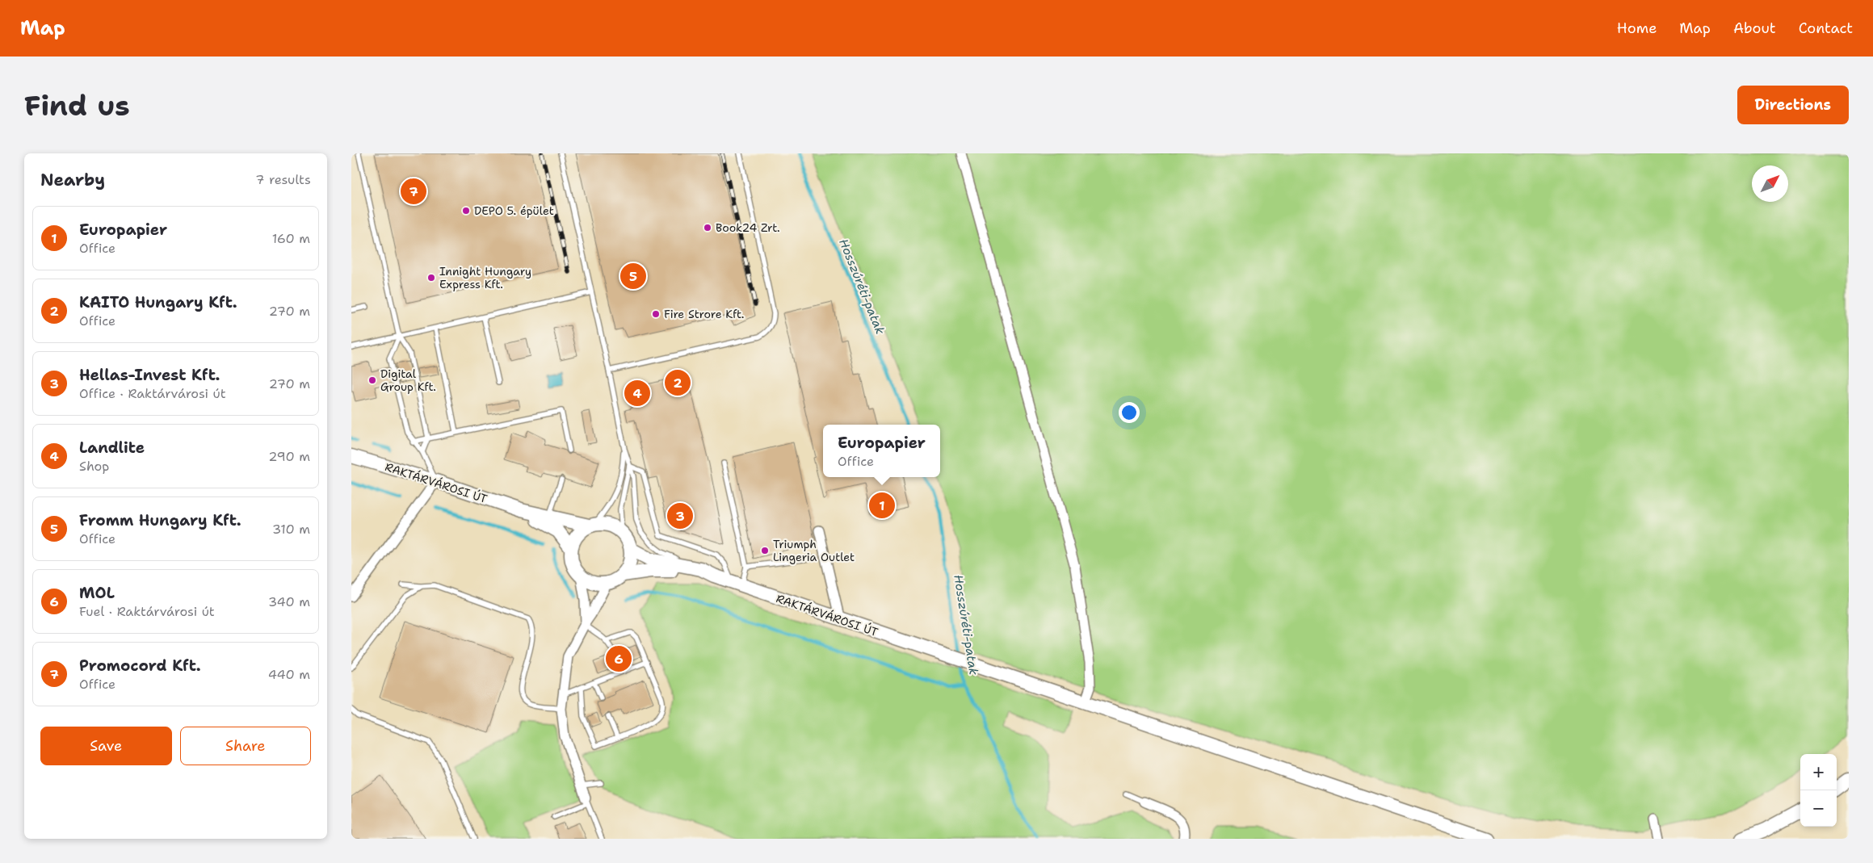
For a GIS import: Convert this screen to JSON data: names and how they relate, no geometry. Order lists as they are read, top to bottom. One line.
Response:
{"streets":{"street":["RAKTÁRVÁROSI ÚT"]},"water":["Hosszúréti-patak"],"places":["DEPO 5. épület","Book24 Zrt.","Innight Hungary Express Kft.","Fire Strore Kft.","Digital Group Kft.","Triumph Lingeria Outlet"],"north":"top right","page":{"header":"Map","nav":["Home","Map","About","Contact"],"buttons":["Directions",["Save","Share"]],"title":"Find us","heading":["Nearby","7 results"],"pins":["7","5","2","4","1","3","6"],"list":[{"mark":"1","name":"Europapier","note":"Office","value":"160 m"},{"mark":"2","name":"KAITO Hungary Kft.","note":"Office","value":"270 m"},{"mark":"3","name":"Hellas-Invest Kft.","note":"Office · Raktárvárosi út","value":"270 m"},{"mark":"4","name":"Landlite","note":"Shop","value":"290 m"},{"mark":"5","name":"Fromm Hungary Kft.","note":"Office","value":"310 m"},{"mark":"6","name":"MOL","note":"Fuel · Raktárvárosi út","value":"340 m"},{"mark":"7","name":"Promocord Kft.","note":"Office","value":"440 m"}],"popup":["Europapier","Office"],"map_buttons":["+","−"]}}
